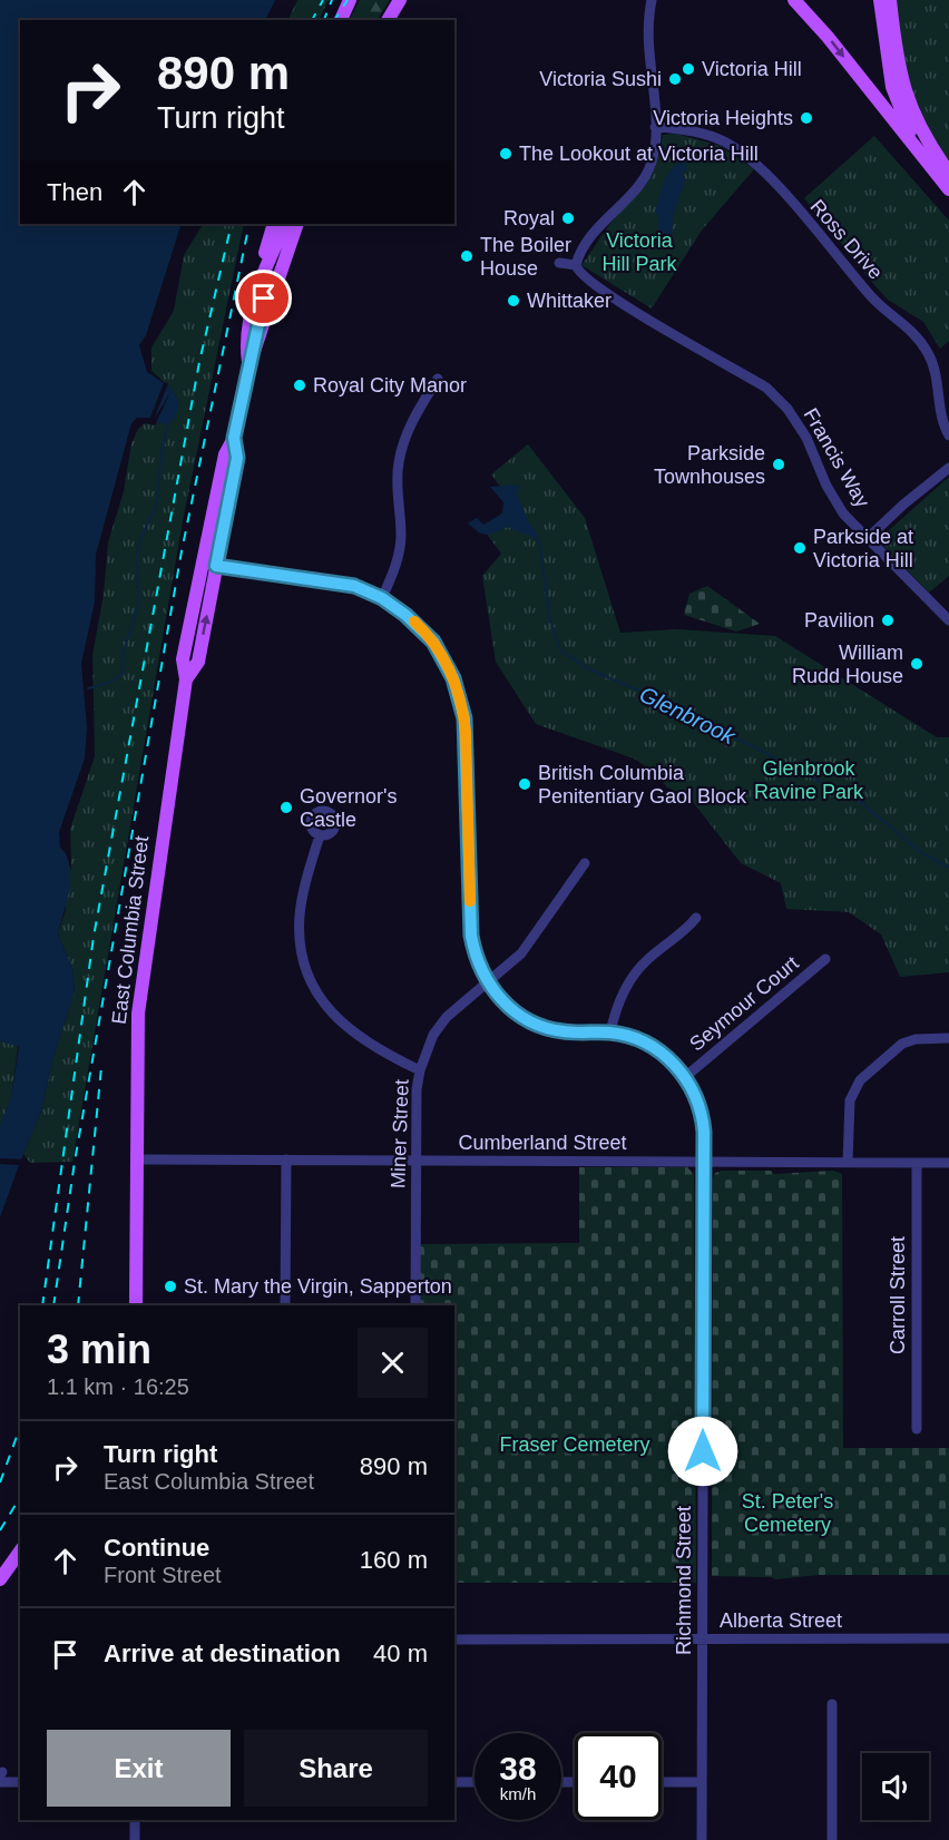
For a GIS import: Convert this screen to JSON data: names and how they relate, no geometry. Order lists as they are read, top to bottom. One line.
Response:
{"streets":{"main road":["East Columbia Street"],"street":["Ross Drive","Francis Way","Seymour Court","Miner Street","Cumberland Street","Carroll Street","Richmond Street","Alberta Street"]},"crossings":[["East Columbia Street","Cumberland Street"],["East Columbia Street","Richmond Street"],["Seymour Court","Richmond Street"],["Miner Street","Cumberland Street"],["Miner Street","Richmond Street"],["Cumberland Street","Carroll Street"],["Cumberland Street","Richmond Street"],["Richmond Street","Alberta Street"]],"water":["Glenbrook"],"parks":["Victoria Hill Park","Glenbrook Ravine Park","Fraser Cemetery","St. Peter's Cemetery"],"places":["Victoria Hill","Victoria Sushi","Victoria Heights","The Lookout at Victoria Hill","Royal","The Boiler House","Whittaker","Royal City Manor","Parkside Townhouses","Parkside at Victoria Hill","Pavilion","William Rudd House","British Columbia Penitentiary Gaol Block","Governor's Castle","St. Mary the Virgin, Sapperton"],"page":{"turn":["890 m","Turn right"],"then":"Then","heading":["3 min","1.1 km · 16:25"],"list":[{"name":"Turn right","note":"East Columbia Street","value":"890 m"},{"name":"Continue","note":"Front Street","value":"160 m"},{"name":"Arrive at destination","value":"40 m"}],"buttons":["Exit","Share"],"speed":"38 km/h","limit":"40"}}
